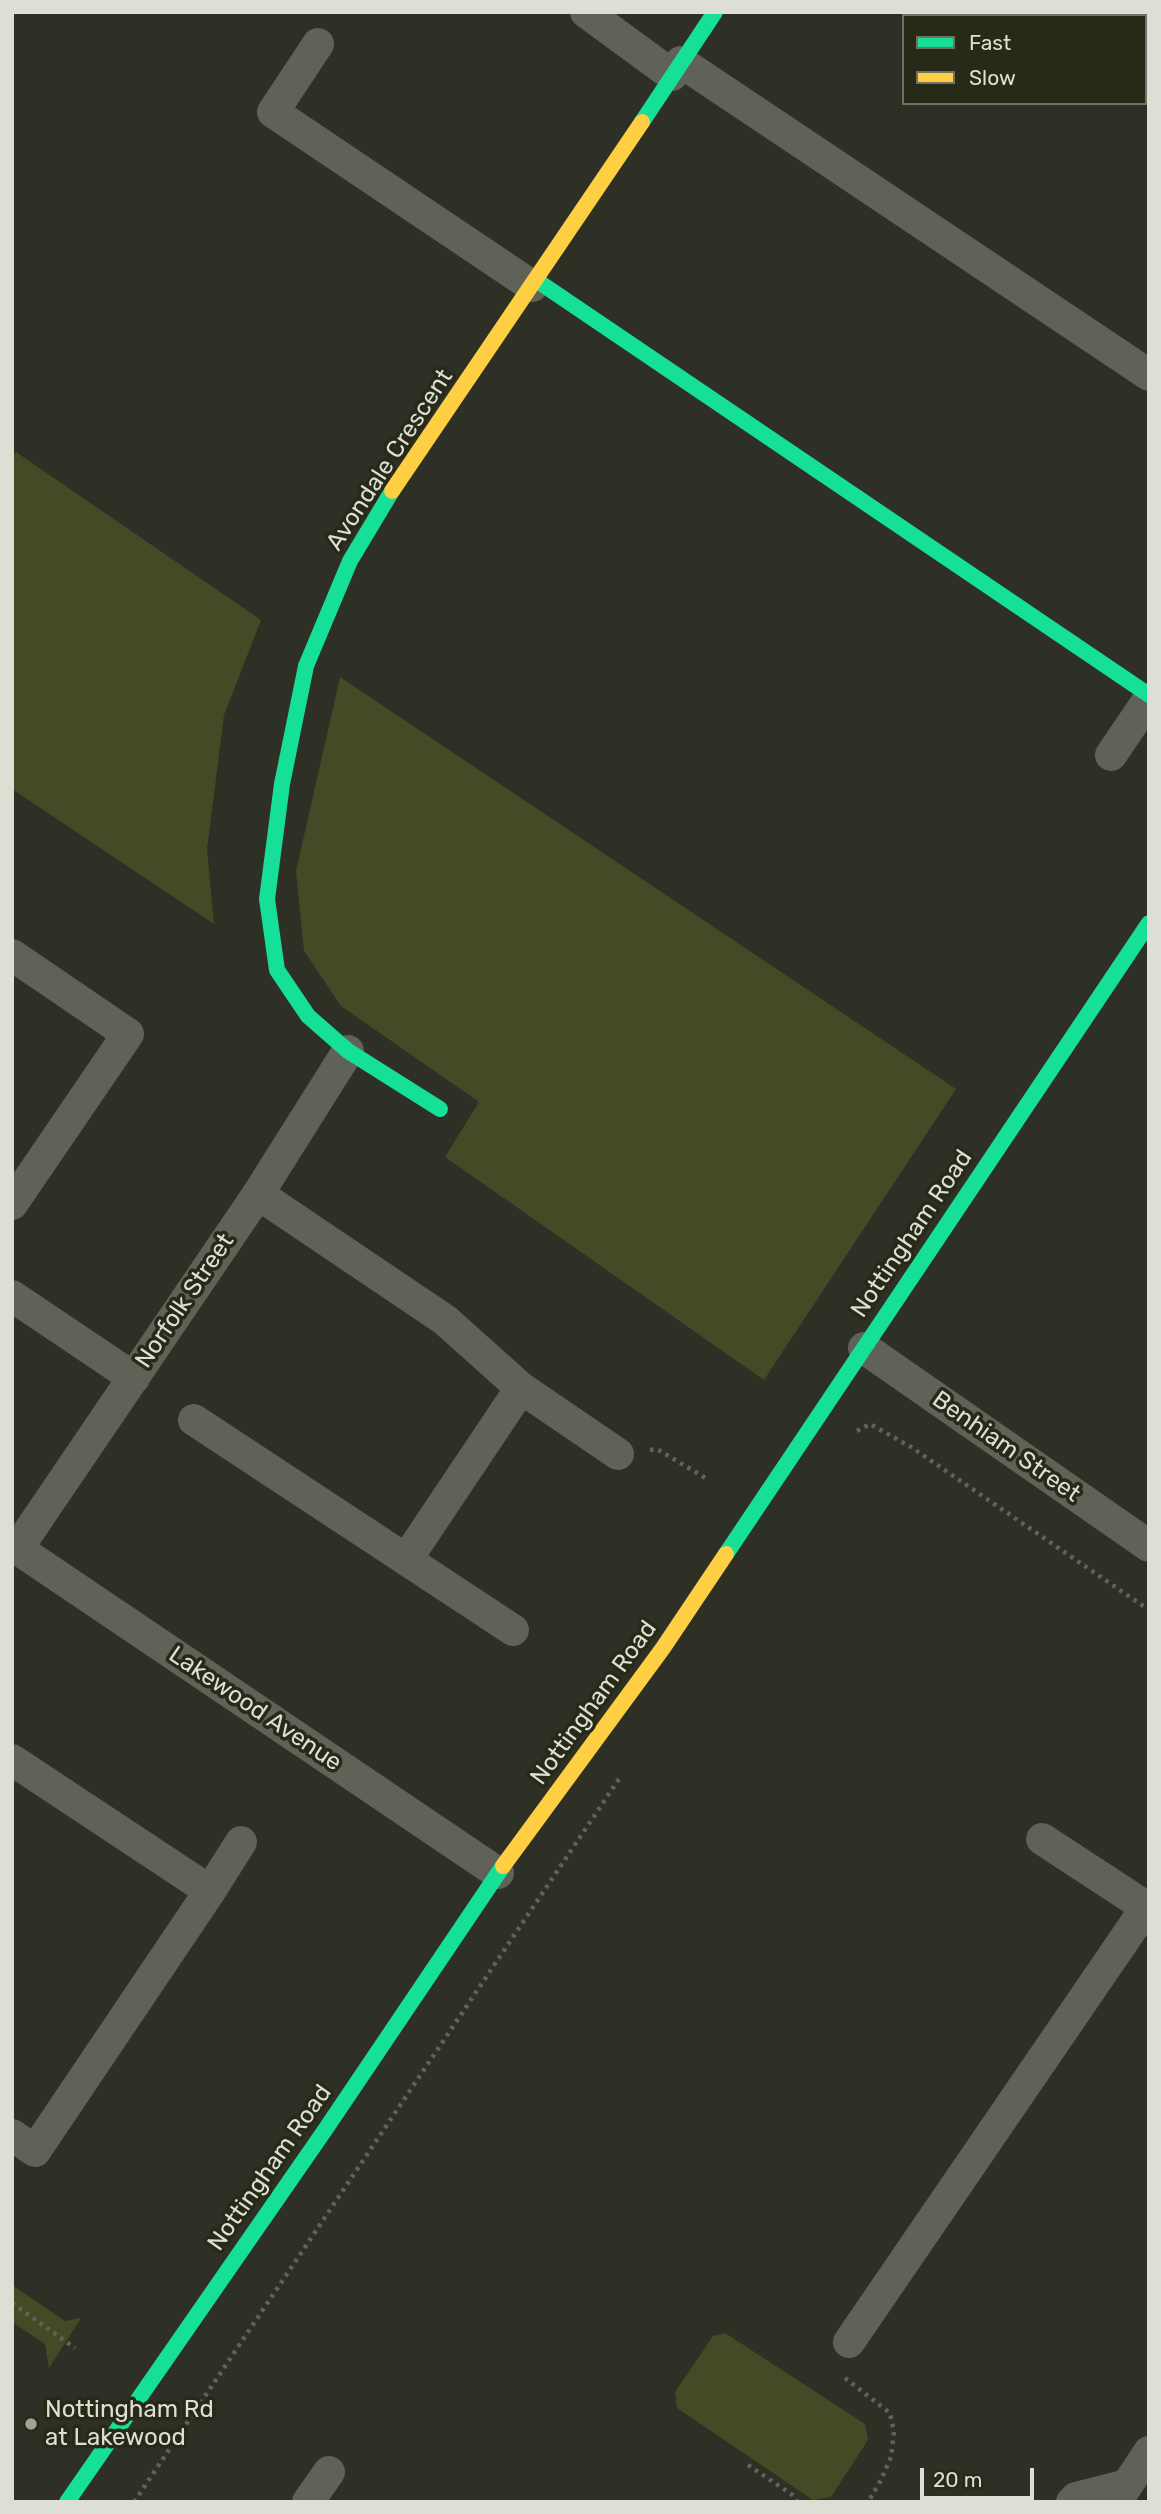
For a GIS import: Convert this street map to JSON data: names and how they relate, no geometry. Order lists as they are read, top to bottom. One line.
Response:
{"streets":{"street":["Avondale Crescent","Nottingham Road","Norfolk Street","Benhiam Street","Lakewood Avenue"]},"crossings":[["Avondale Crescent","Norfolk Street"],["Nottingham Road","Benhiam Street"],["Nottingham Road","Lakewood Avenue"],["Norfolk Street","Lakewood Avenue"]],"places":["Nottingham Rd at Lakewood"],"legend":["Fast","Slow"],"scale_bar":"20 m"}
